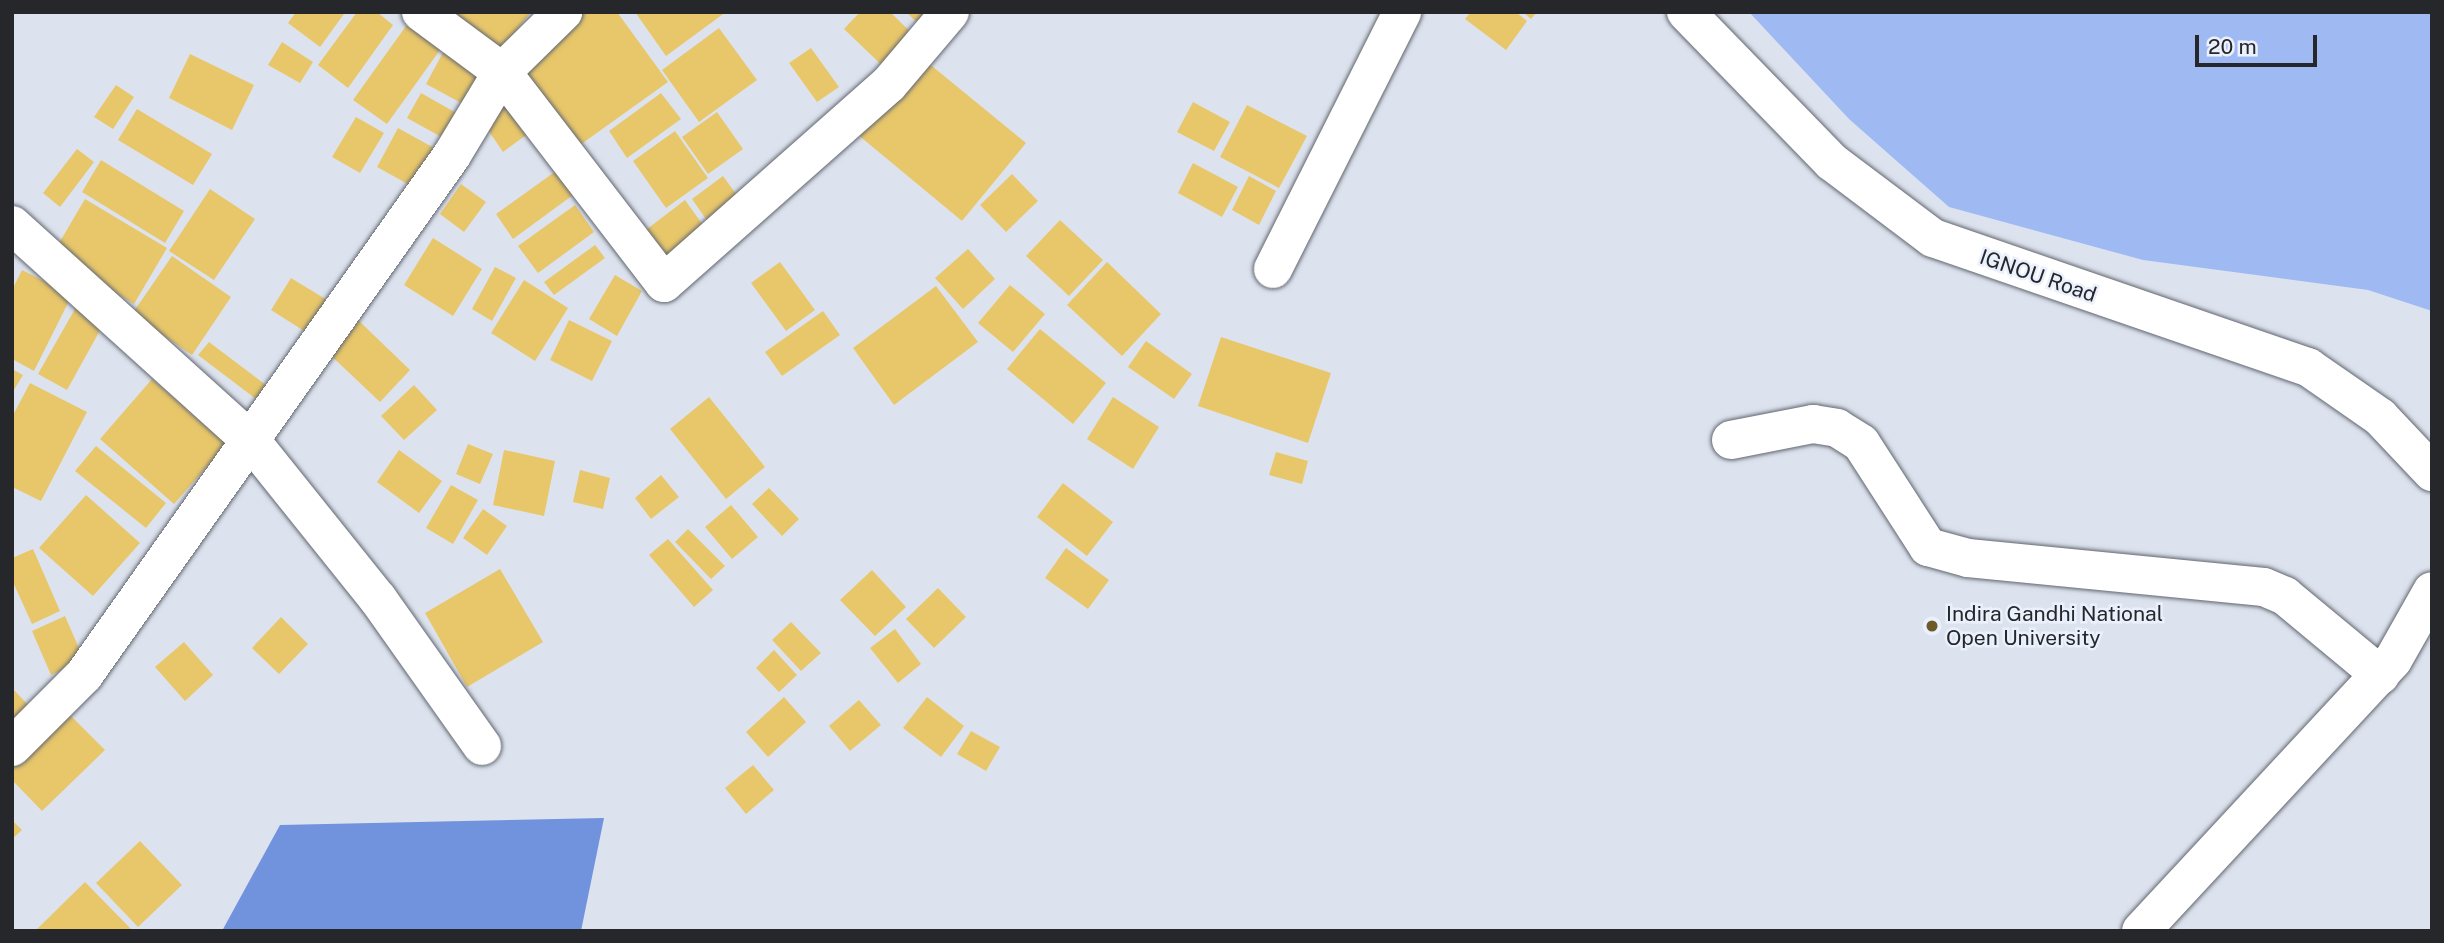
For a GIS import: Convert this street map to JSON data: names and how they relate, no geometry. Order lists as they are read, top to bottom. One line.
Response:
{"streets":{"street":["IGNOU Road"]},"places":["Indira Gandhi National Open University"],"scale_bar":"20 m"}
